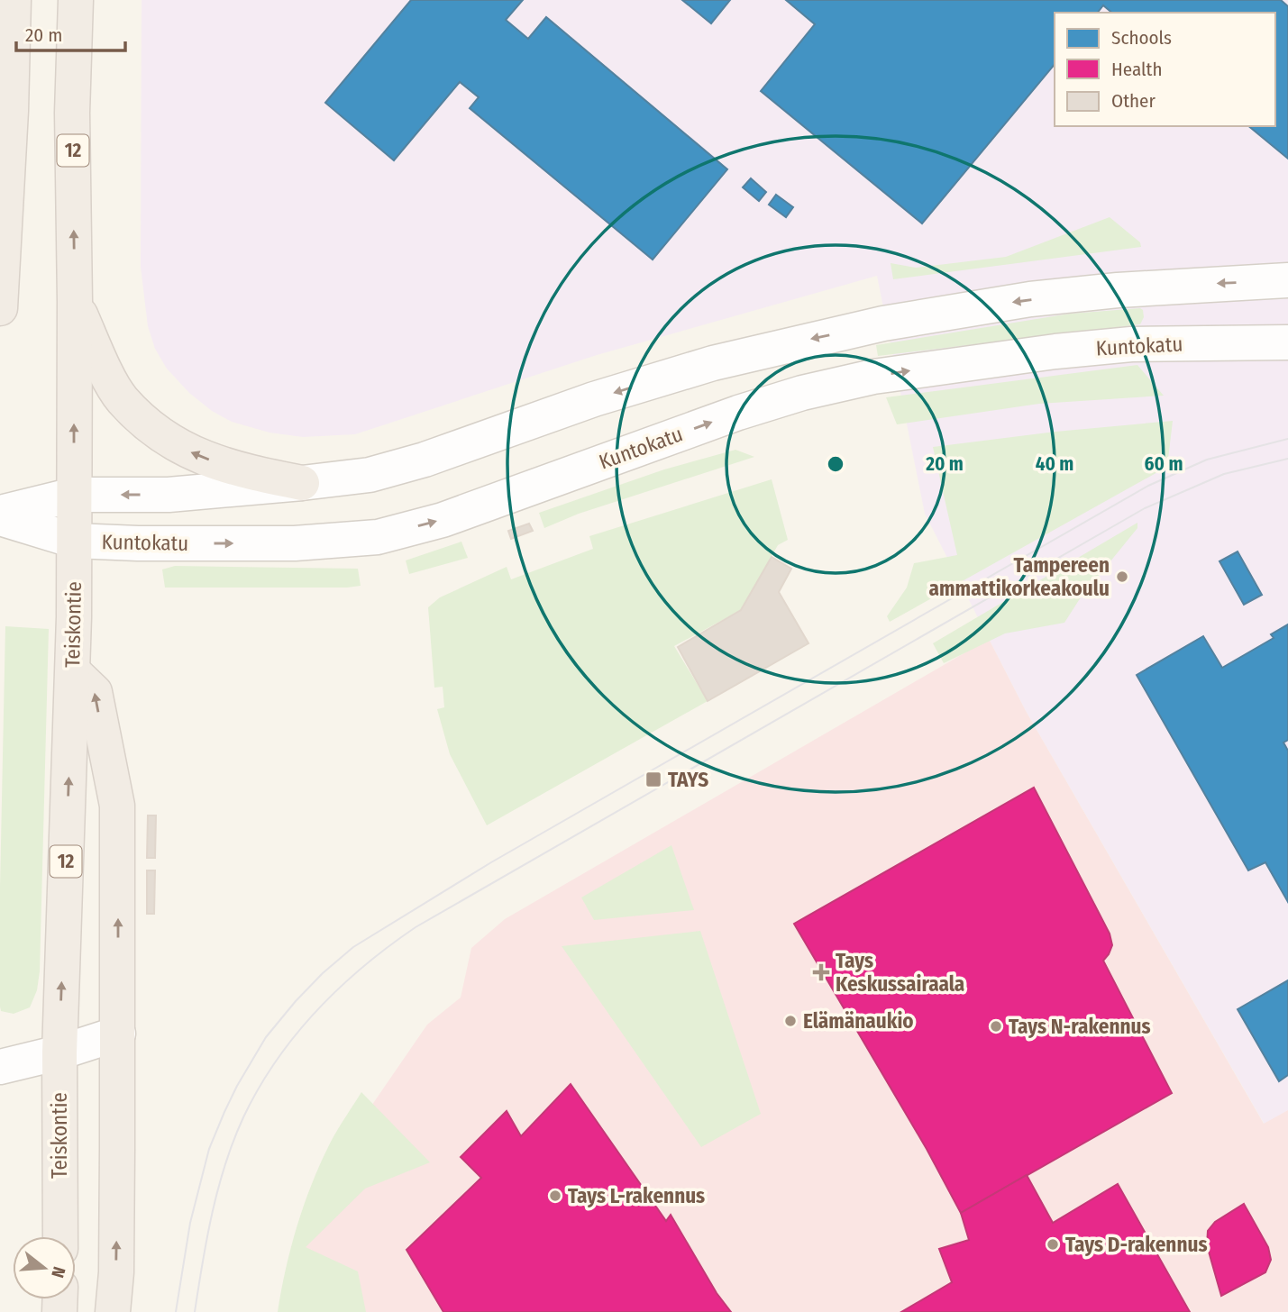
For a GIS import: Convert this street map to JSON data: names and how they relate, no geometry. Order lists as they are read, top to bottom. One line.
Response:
{"streets":{"highway":["12","Teiskontie"],"street":["Kuntokatu"]},"crossings":[["Kuntokatu","Teiskontie"]],"places":{"other":["Tampereen ammattikorkeakoulu","Elämänaukio","Tays N-rakennus","Tays L-rakennus","Tays D-rakennus"],"transit":["TAYS"],"health":["Tays Keskussairaala"]},"legend":["Schools","Health","Other"],"scale_bar":"20 m","north":"right","rings":["20 m","40 m","60 m"]}
